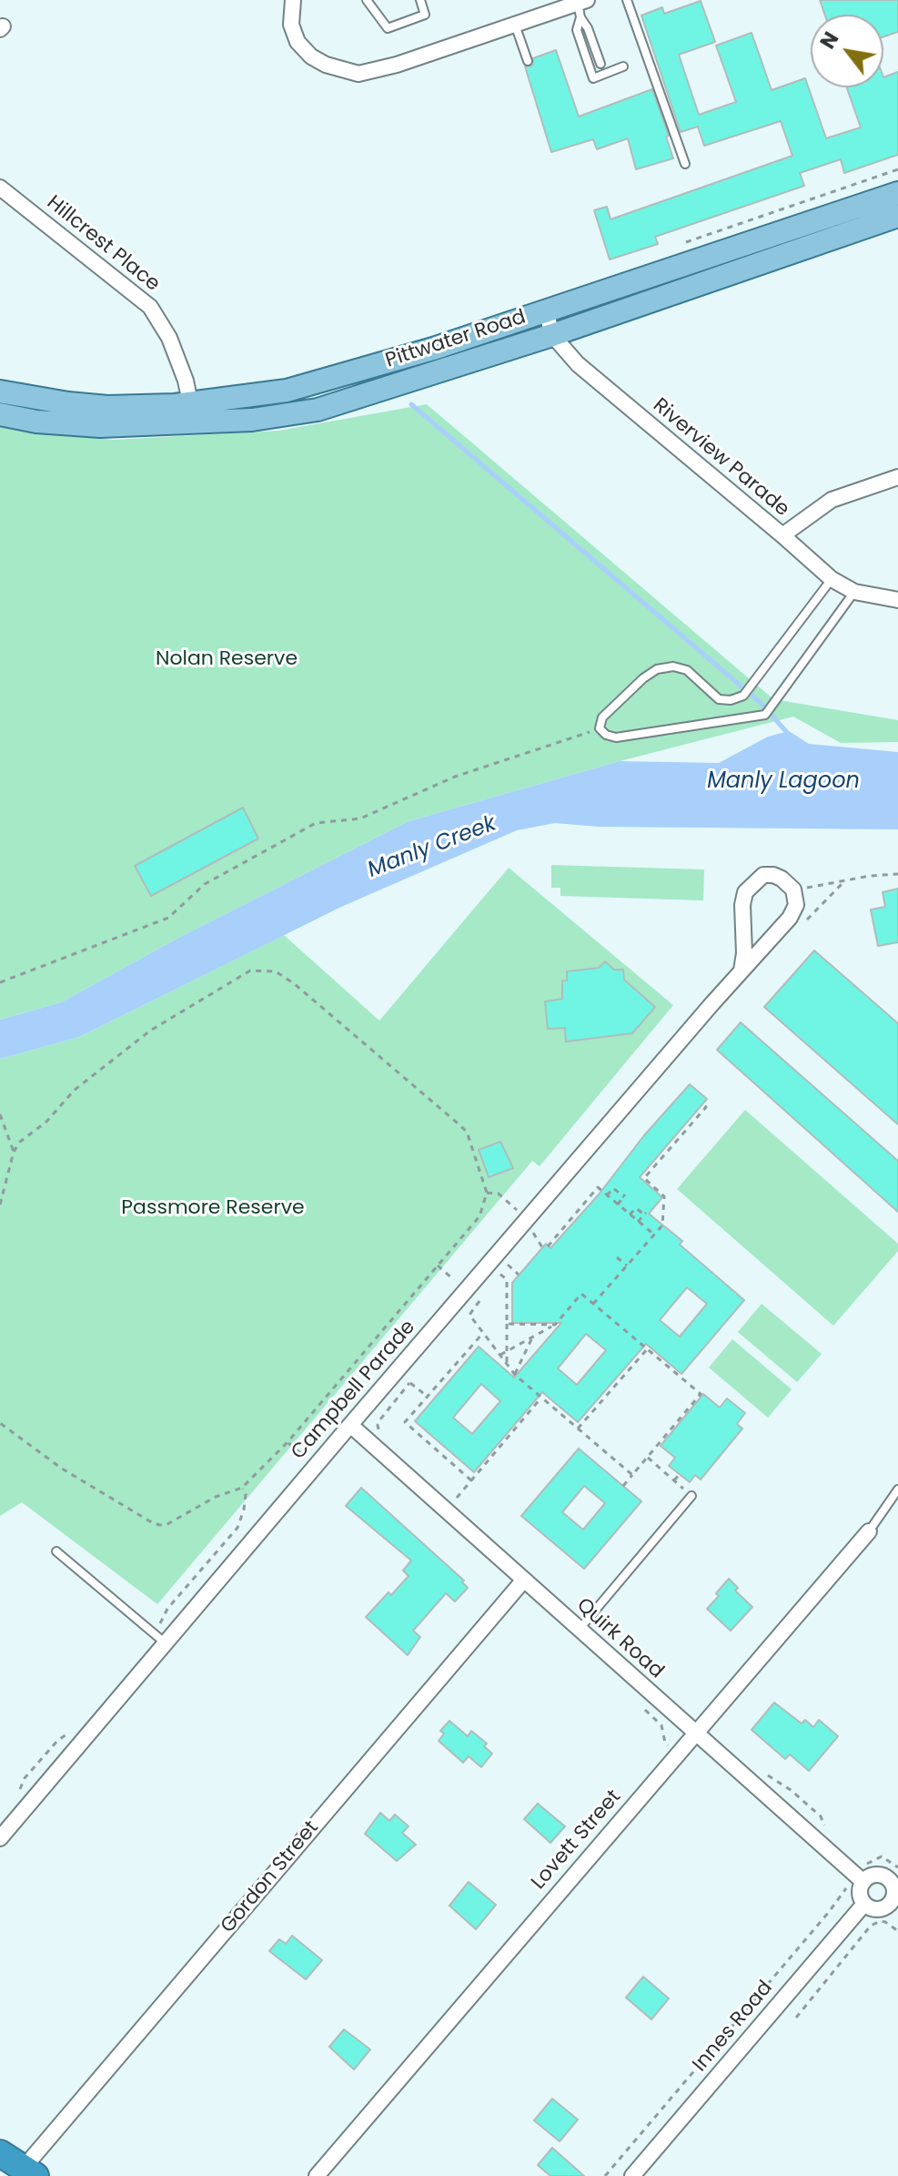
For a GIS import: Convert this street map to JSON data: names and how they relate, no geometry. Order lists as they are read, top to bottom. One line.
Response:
{"streets":{"main road":["Pittwater Road"],"street":["Hillcrest Place","Riverview Parade","Campbell Parade","Quirk Road","Lovett Street","Gordon Street","Innes Road"]},"crossings":[["Hillcrest Place","Pittwater Road"],["Pittwater Road","Riverview Parade"],["Campbell Parade","Quirk Road"],["Quirk Road","Lovett Street"],["Quirk Road","Gordon Street"]],"water":["Manly Lagoon","Manly Creek"],"parks":["Nolan Reserve","Passmore Reserve"],"north":"top left"}
